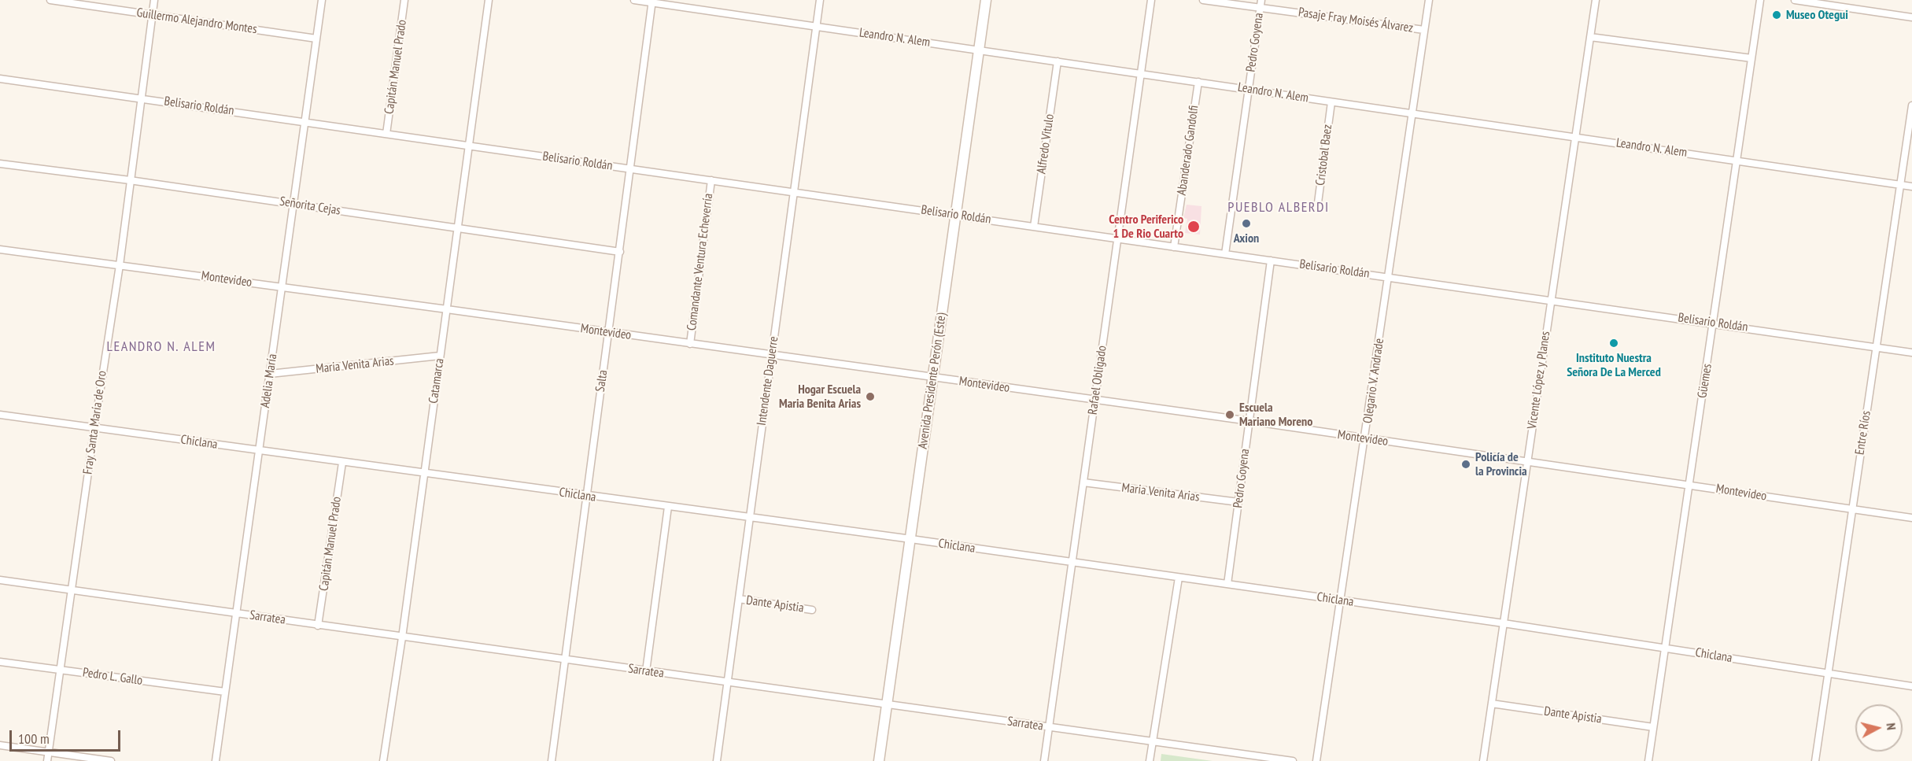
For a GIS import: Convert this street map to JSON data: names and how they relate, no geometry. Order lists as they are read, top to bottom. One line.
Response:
{"streets":{"main road":["Avenida Presidente Perón (Este)"],"street":["Pasaje Fray Moisés Álvarez","Guillermo Alejandro Montes","Leandro N. Alem","Pedro Goyena","Capitán Manuel Prado","Belisario Roldán","Alfredo Vitulo","Abanderado Gandolfi","Cristobal Baez","Señorita Cejas","Comandante Ventura Echeverría","Montevideo","Maria Venita Arias","Rafael Obligado","Vicente López y Planes","Adelia María","Catamarca","Salta","Intendente Daguerre","Olegario V. Andrade","Güemes","Fray Santa María de Oro","Entre Ríos","Chiclana","Dante Apistia","Sarratea","Pedro L. Gallo"]},"crossings":[["Pasaje Fray Moisés Álvarez","Pedro Goyena"],["Pasaje Fray Moisés Álvarez","Olegario V. Andrade"],["Guillermo Alejandro Montes","Adelia María"],["Guillermo Alejandro Montes","Fray Santa María de Oro"],["Leandro N. Alem","Pedro Goyena"],["Leandro N. Alem","Alfredo Vitulo"],["Leandro N. Alem","Abanderado Gandolfi"],["Leandro N. Alem","Cristobal Baez"],["Leandro N. Alem","Rafael Obligado"],["Leandro N. Alem","Vicente López y Planes"],["Leandro N. Alem","Salta"],["Leandro N. Alem","Intendente Daguerre"],["Leandro N. Alem","Avenida Presidente Perón (Este)"],["Leandro N. Alem","Olegario V. Andrade"],["Leandro N. Alem","Güemes"],["Leandro N. Alem","Entre Ríos"],["Pedro Goyena","Belisario Roldán"],["Pedro Goyena","Montevideo"],["Pedro Goyena","Maria Venita Arias"],["Pedro Goyena","Chiclana"],["Capitán Manuel Prado","Belisario Roldán"],["Capitán Manuel Prado","Chiclana"],["Capitán Manuel Prado","Sarratea"],["Belisario Roldán","Alfredo Vitulo"],["Belisario Roldán","Abanderado Gandolfi"],["Belisario Roldán","Comandante Ventura Echeverría"],["Belisario Roldán","Rafael Obligado"],["Belisario Roldán","Vicente López y Planes"],["Belisario Roldán","Adelia María"],["Belisario Roldán","Catamarca"],["Belisario Roldán","Salta"],["Belisario Roldán","Intendente Daguerre"],["Belisario Roldán","Avenida Presidente Perón (Este)"],["Belisario Roldán","Olegario V. Andrade"],["Belisario Roldán","Güemes"],["Belisario Roldán","Fray Santa María de Oro"],["Belisario Roldán","Entre Ríos"],["Señorita Cejas","Adelia María"],["Señorita Cejas","Catamarca"],["Señorita Cejas","Salta"],["Señorita Cejas","Fray Santa María de Oro"],["Comandante Ventura Echeverría","Montevideo"],["Montevideo","Rafael Obligado"],["Montevideo","Vicente López y Planes"],["Montevideo","Adelia María"],["Montevideo","Catamarca"],["Montevideo","Salta"],["Montevideo","Intendente Daguerre"],["Montevideo","Avenida Presidente Perón (Este)"],["Montevideo","Olegario V. Andrade"],["Montevideo","Güemes"],["Montevideo","Fray Santa María de Oro"],["Montevideo","Entre Ríos"],["Maria Venita Arias","Rafael Obligado"],["Maria Venita Arias","Adelia María"],["Maria Venita Arias","Catamarca"],["Rafael Obligado","Chiclana"],["Rafael Obligado","Sarratea"],["Vicente López y Planes","Chiclana"],["Vicente López y Planes","Dante Apistia"],["Adelia María","Chiclana"],["Adelia María","Sarratea"],["Adelia María","Pedro L. Gallo"],["Catamarca","Chiclana"],["Catamarca","Sarratea"],["Salta","Chiclana"],["Salta","Sarratea"],["Intendente Daguerre","Chiclana"],["Intendente Daguerre","Dante Apistia"],["Intendente Daguerre","Sarratea"],["Avenida Presidente Perón (Este)","Chiclana"],["Avenida Presidente Perón (Este)","Sarratea"],["Olegario V. Andrade","Chiclana"],["Güemes","Chiclana"],["Güemes","Dante Apistia"],["Fray Santa María de Oro","Chiclana"],["Fray Santa María de Oro","Sarratea"],["Fray Santa María de Oro","Pedro L. Gallo"],["Entre Ríos","Chiclana"]],"districts":["PUEBLO ALBERDI","LEANDRO N. ALEM"],"places":["Museo Otegui","Axion","Centro Periferico 1 De Rio Cuarto","Instituto Nuestra Señora De La Merced","Hogar Escuela Maria Benita Arias","Escuela Mariano Moreno","Policía de la Provincia"],"scale_bar":"100 m","north":"right"}
